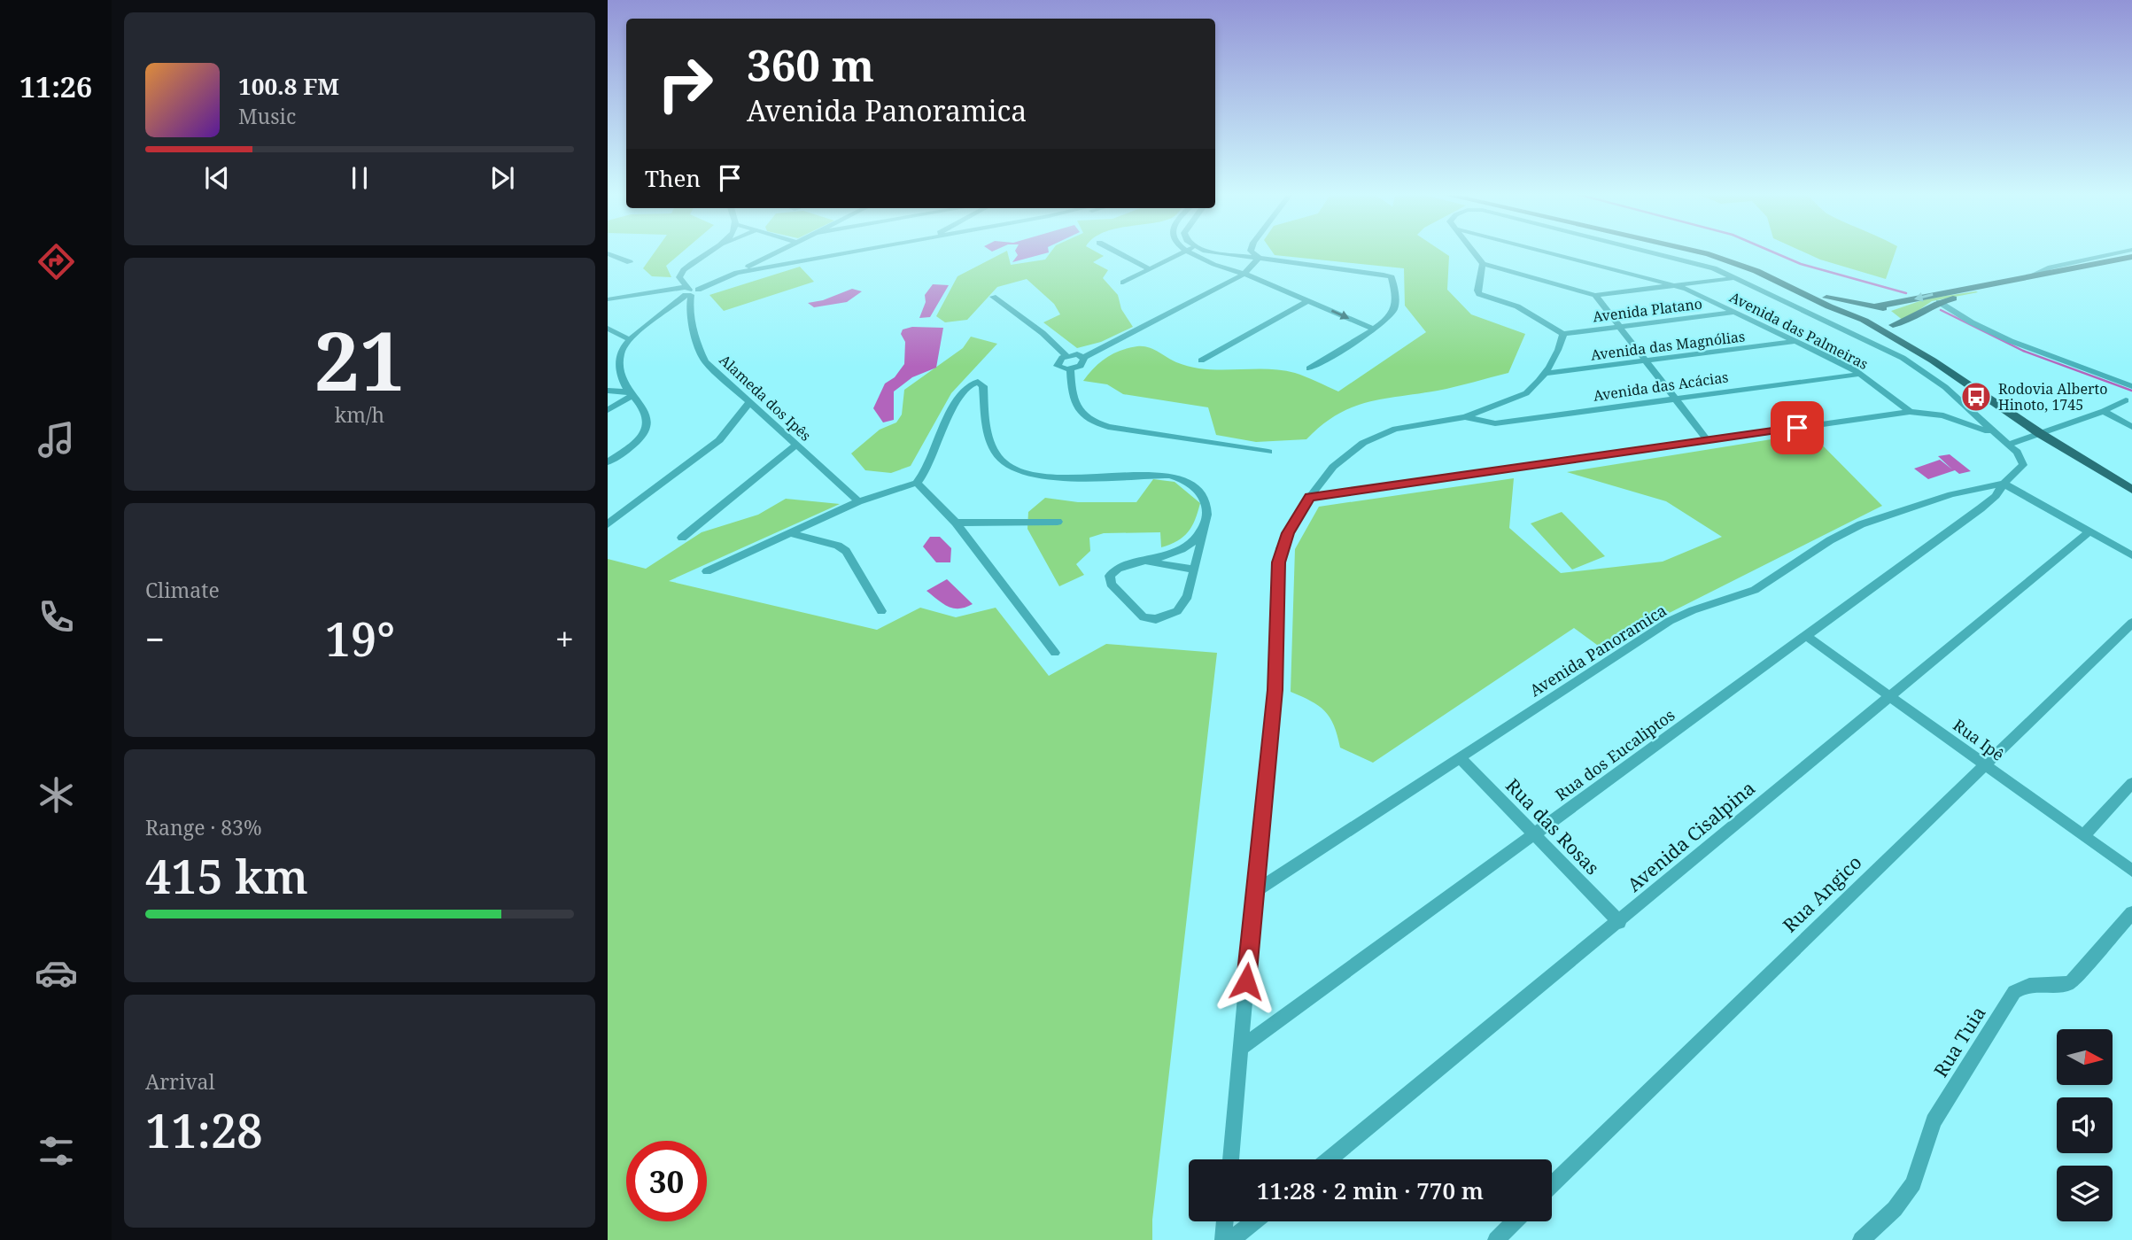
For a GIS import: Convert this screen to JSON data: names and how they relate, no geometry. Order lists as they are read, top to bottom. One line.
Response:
{"streets":{"street":["Avenida Platano","Avenida das Palmeiras","Avenida das Magnólias","Avenida das Acácias","Alameda dos Ipês","Avenida Panoramica","Rua Ipê","Rua dos Eucaliptos","Rua das Rosas","Avenida Cisalpina","Rua Angico","Rua Tuia"]},"crossings":[["Avenida Platano","Avenida das Palmeiras"],["Avenida das Palmeiras","Avenida das Magnólias"],["Avenida das Palmeiras","Avenida das Acácias"],["Avenida Panoramica","Rua dos Eucaliptos"],["Avenida Panoramica","Rua das Rosas"],["Rua Ipê","Rua dos Eucaliptos"],["Rua Ipê","Avenida Cisalpina"],["Rua Ipê","Rua Angico"],["Rua dos Eucaliptos","Rua das Rosas"],["Rua das Rosas","Avenida Cisalpina"]],"places":{"bus stop":["Rodovia Alberto Hinoto, 1745"]},"north":"right","page":{"tabs":"11:26","turn":["360 m","Avenida Panoramica"],"song":["100.8 FM","Music"],"then":"Then","tile":[["21","km/h"],"Climate",["Range · 83%","415 km"],["Arrival","11:28"]],"heat":["−","19°","+"],"limit":"30","trip":"11:28 · 2 min · 770 m"}}
